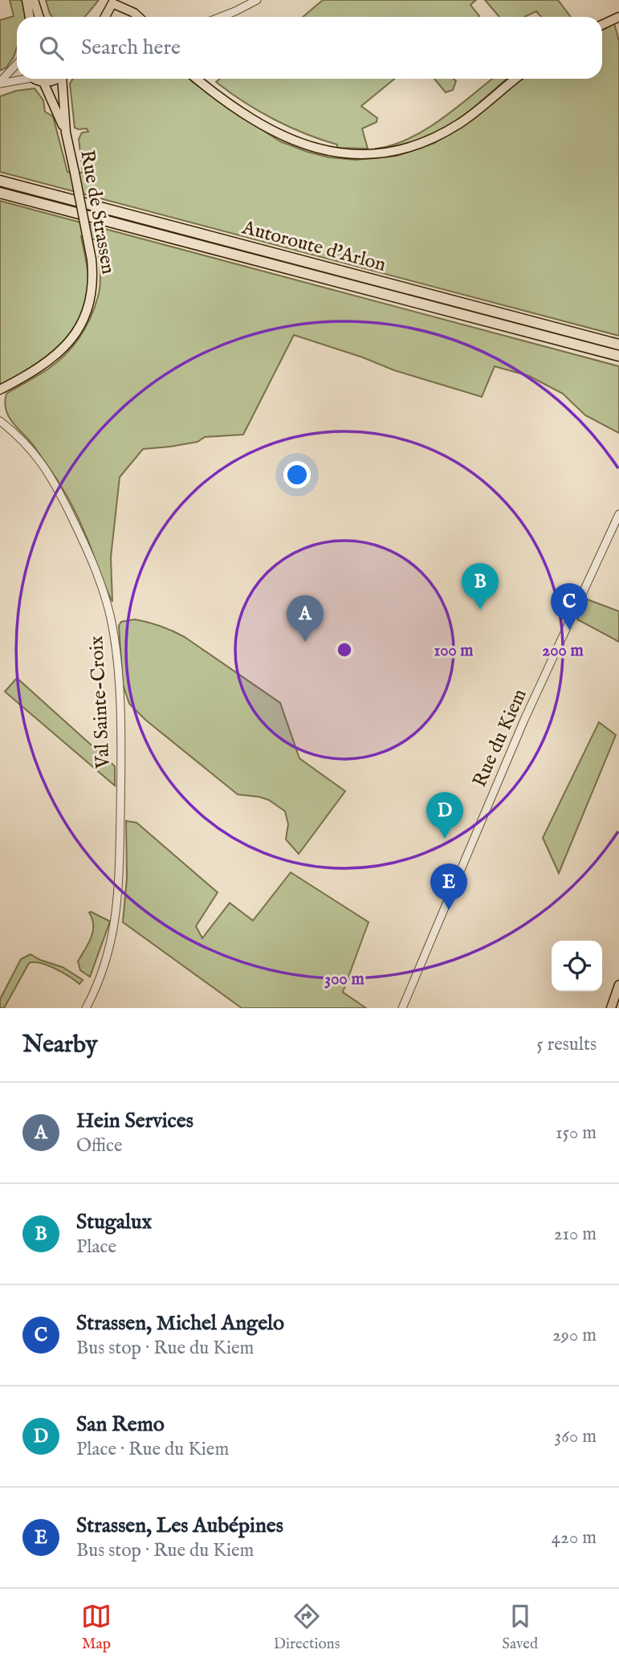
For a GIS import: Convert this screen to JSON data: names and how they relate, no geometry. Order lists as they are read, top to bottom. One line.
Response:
{"streets":{"highway":["Autoroute d'Arlon"],"main road":["Rue de Strassen"],"street":["Val Sainte-Croix","Rue du Kiem"]},"page":{"search":"Search here","pins":["B","C","A","D","E"],"heading":["Nearby","5 results"],"list":[{"mark":"A","name":"Hein Services","note":"Office","value":"150 m"},{"mark":"B","name":"Stugalux","note":"Place","value":"210 m"},{"mark":"C","name":"Strassen, Michel Angelo","note":"Bus stop · Rue du Kiem","value":"290 m"},{"mark":"D","name":"San Remo","note":"Place · Rue du Kiem","value":"360 m"},{"mark":"E","name":"Strassen, Les Aubépines","note":"Bus stop · Rue du Kiem","value":"420 m"}],"nav":["Map","Directions","Saved"]},"rings":["100 m","200 m","300 m"]}
